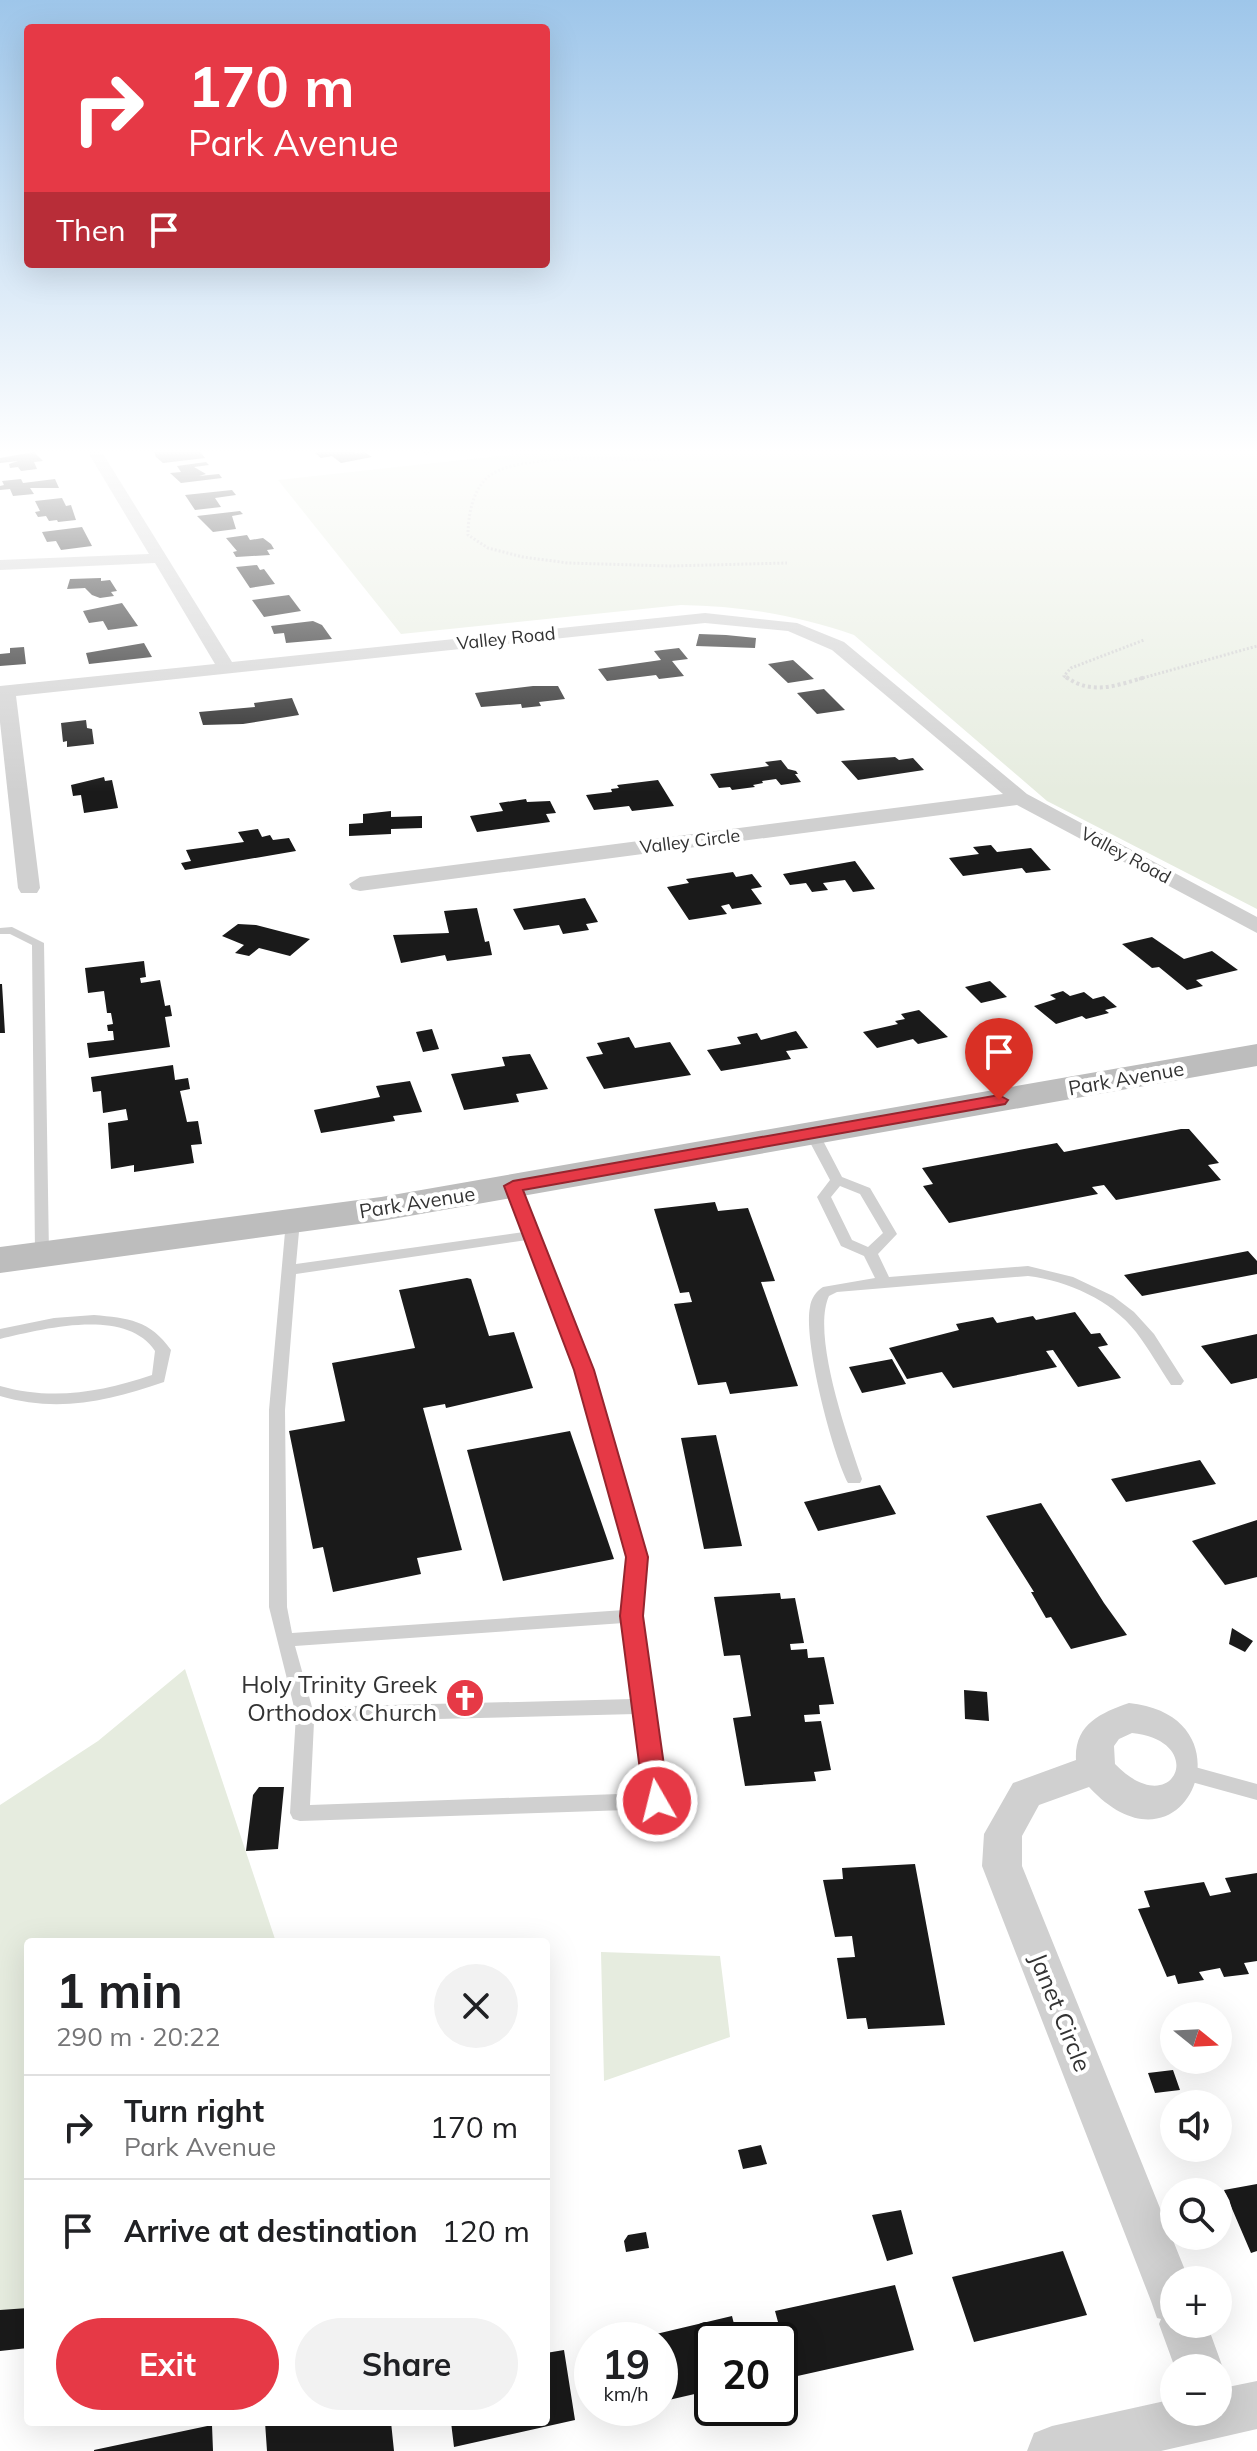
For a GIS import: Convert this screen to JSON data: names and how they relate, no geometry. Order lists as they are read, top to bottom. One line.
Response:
{"streets":{"main road":["Park Avenue"],"street":["Valley Road","Valley Circle","Janet Circle"]},"crossings":[["Valley Road","Valley Circle"]],"places":{"church":["Holy Trinity Greek Orthodox Church"]},"north":"right","page":{"turn":["170 m","Park Avenue"],"then":"Then","heading":["1 min","290 m · 20:22"],"map_buttons":["+","−"],"list":[{"name":"Turn right","note":"Park Avenue","value":"170 m"},{"name":"Arrive at destination","value":"120 m"}],"buttons":["Exit","Share"],"speed":"19 km/h","limit":"20"}}
